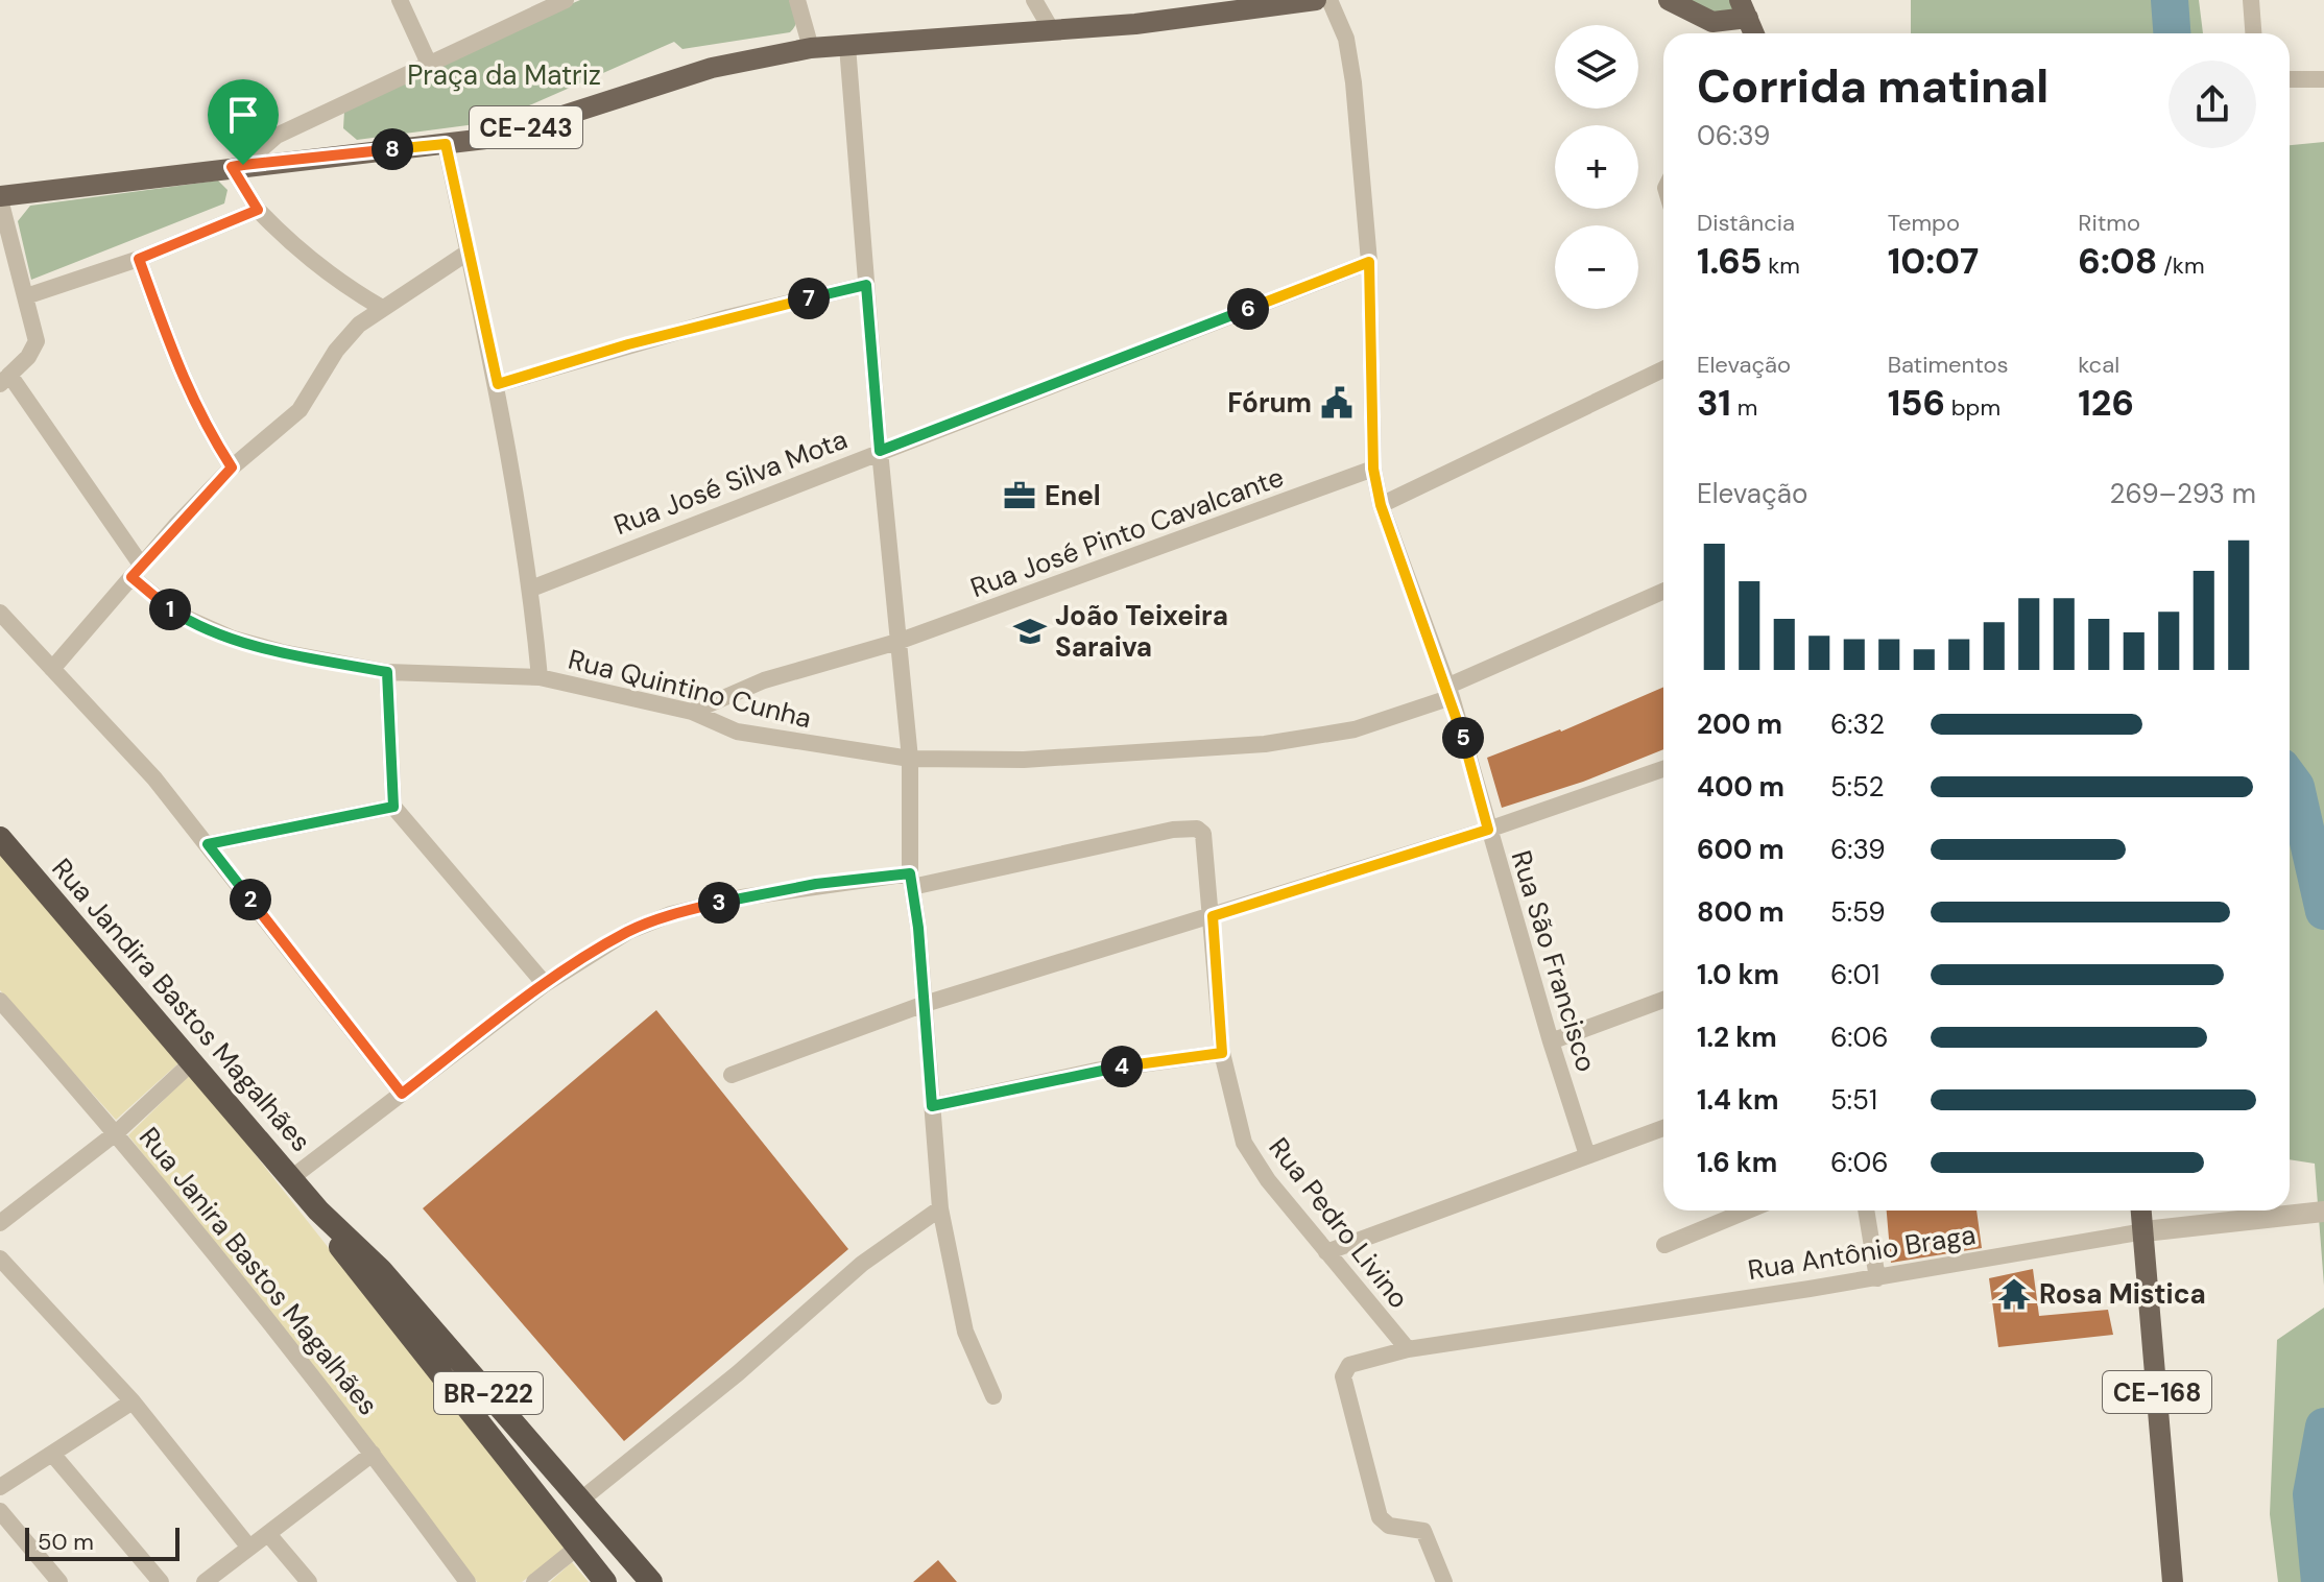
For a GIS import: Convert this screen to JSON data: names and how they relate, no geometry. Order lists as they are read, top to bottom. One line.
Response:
{"streets":{"highway":["Rua Jandira Bastos Magalhães","BR-222"],"main road":["CE-243","CE-168"],"street":["Rua José Silva Mota","Rua José Pinto Cavalcante","Rua Quintino Cunha","Rua São Francisco","Rua Pedro Livino","Rua Antônio Braga","Rua Janira Bastos Magalhães"]},"crossings":[["Rua José Silva Mota","Rua São Francisco"],["Rua José Pinto Cavalcante","Rua Quintino Cunha"],["Rua José Pinto Cavalcante","Rua São Francisco"],["Rua Quintino Cunha","Rua São Francisco"],["Rua Pedro Livino","Rua Antônio Braga"],["Rua Antônio Braga","CE-168"]],"parks":["Praça da Matriz"],"places":{"public building":["Fórum"],"office":["Enel"],"school or university":["João Teixeira Saraiva"],"temple":["Rosa Mistica"]},"scale_bar":"50 m","page":{"map_buttons":["+","−"],"heading":["Corrida matinal","06:39"],"pins":["8","7","6","1","5","2","3","4"],"stats":[["Distância","1.65 km"],["Tempo","10:07"],["Ritmo","6:08 /km"],["Elevação","31 m"],["Batimentos","156 bpm"],["kcal","126"]],"chart":["Elevação","269–293 m"],"list":[{"name":"200 m","note":"6:32"},{"name":"400 m","note":"5:52"},{"name":"600 m","note":"6:39"},{"name":"800 m","note":"5:59"},{"name":"1.0 km","note":"6:01"},{"name":"1.2 km","note":"6:06"},{"name":"1.4 km","note":"5:51"},{"name":"1.6 km","note":"6:06"}],"scale":"50 m"}}
